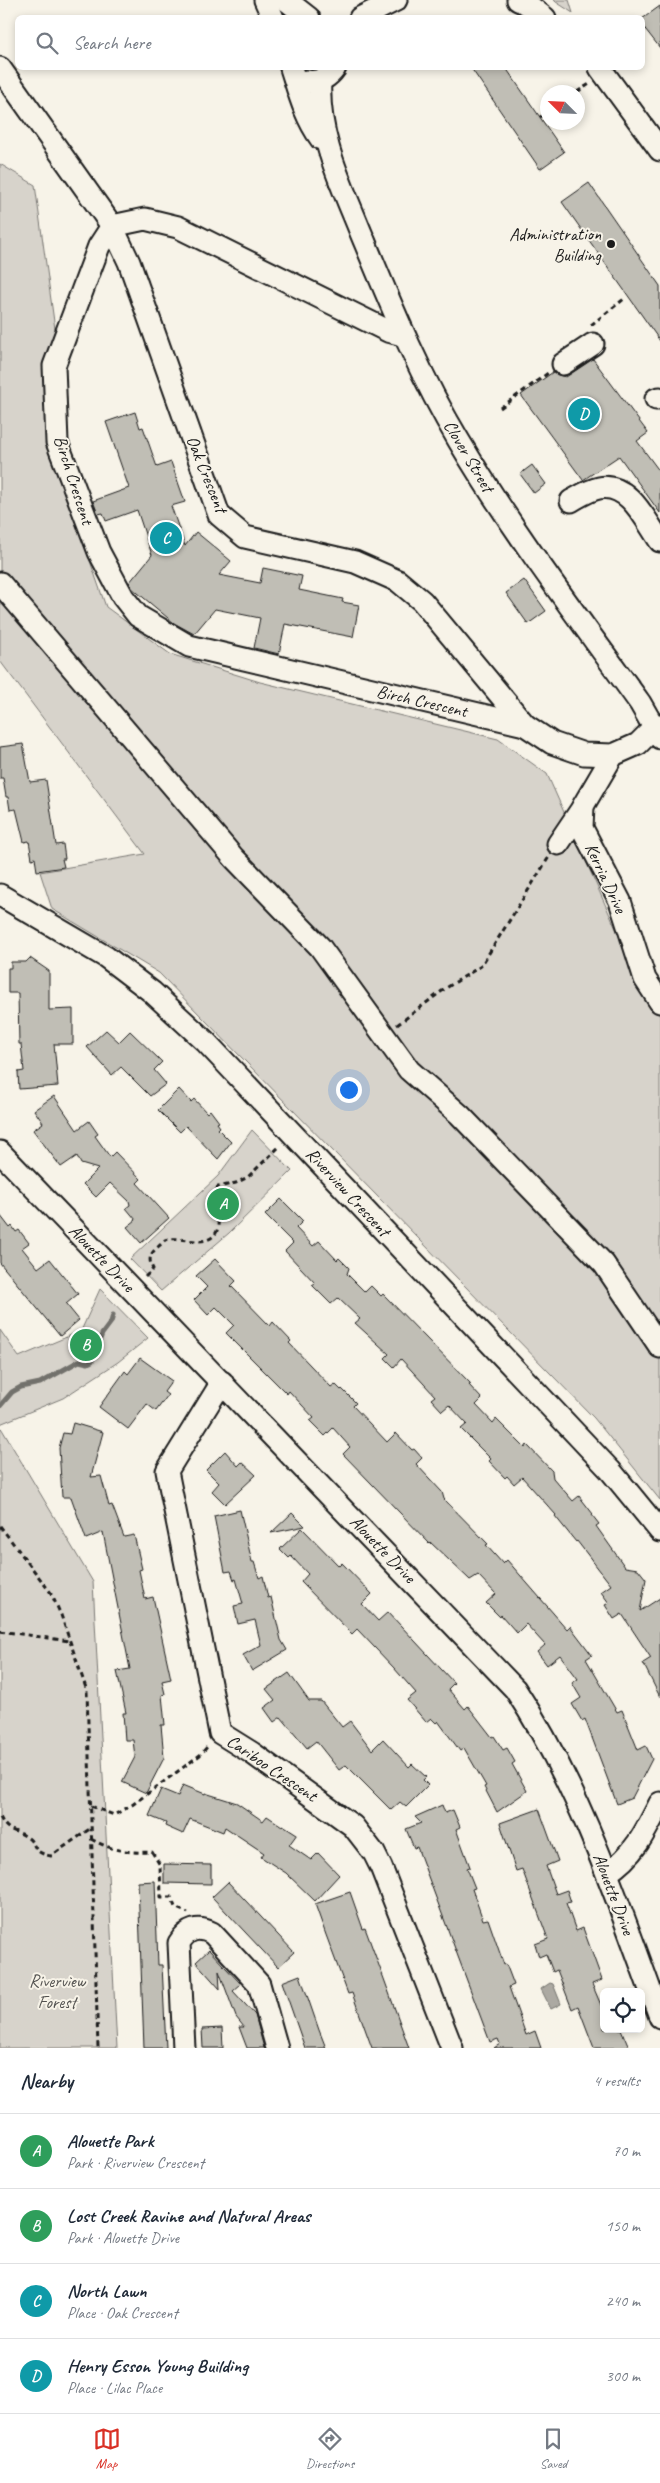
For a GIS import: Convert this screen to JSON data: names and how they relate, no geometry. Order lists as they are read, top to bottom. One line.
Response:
{"streets":{"street":["Clover Street","Oak Crescent","Birch Crescent","Kerria Drive","Riverview Crescent","Alouette Drive","Cariboo Crescent"]},"crossings":[["Clover Street","Oak Crescent"],["Oak Crescent","Birch Crescent"],["Oak Crescent","Kerria Drive"],["Alouette Drive","Cariboo Crescent"]],"parks":["Riverview Forest"],"places":["Administration Building"],"north":"top left","page":{"search":"Search here","pins":["D","C","A","B"],"heading":["Nearby","4 results"],"list":[{"mark":"A","name":"Alouette Park","note":"Park · Riverview Crescent","value":"70 m"},{"mark":"B","name":"Lost Creek Ravine and Natural Areas","note":"Park · Alouette Drive","value":"150 m"},{"mark":"C","name":"North Lawn","note":"Place · Oak Crescent","value":"240 m"},{"mark":"D","name":"Henry Esson Young Building","note":"Place · Lilac Place","value":"300 m"}],"nav":["Map","Directions","Saved"]}}
